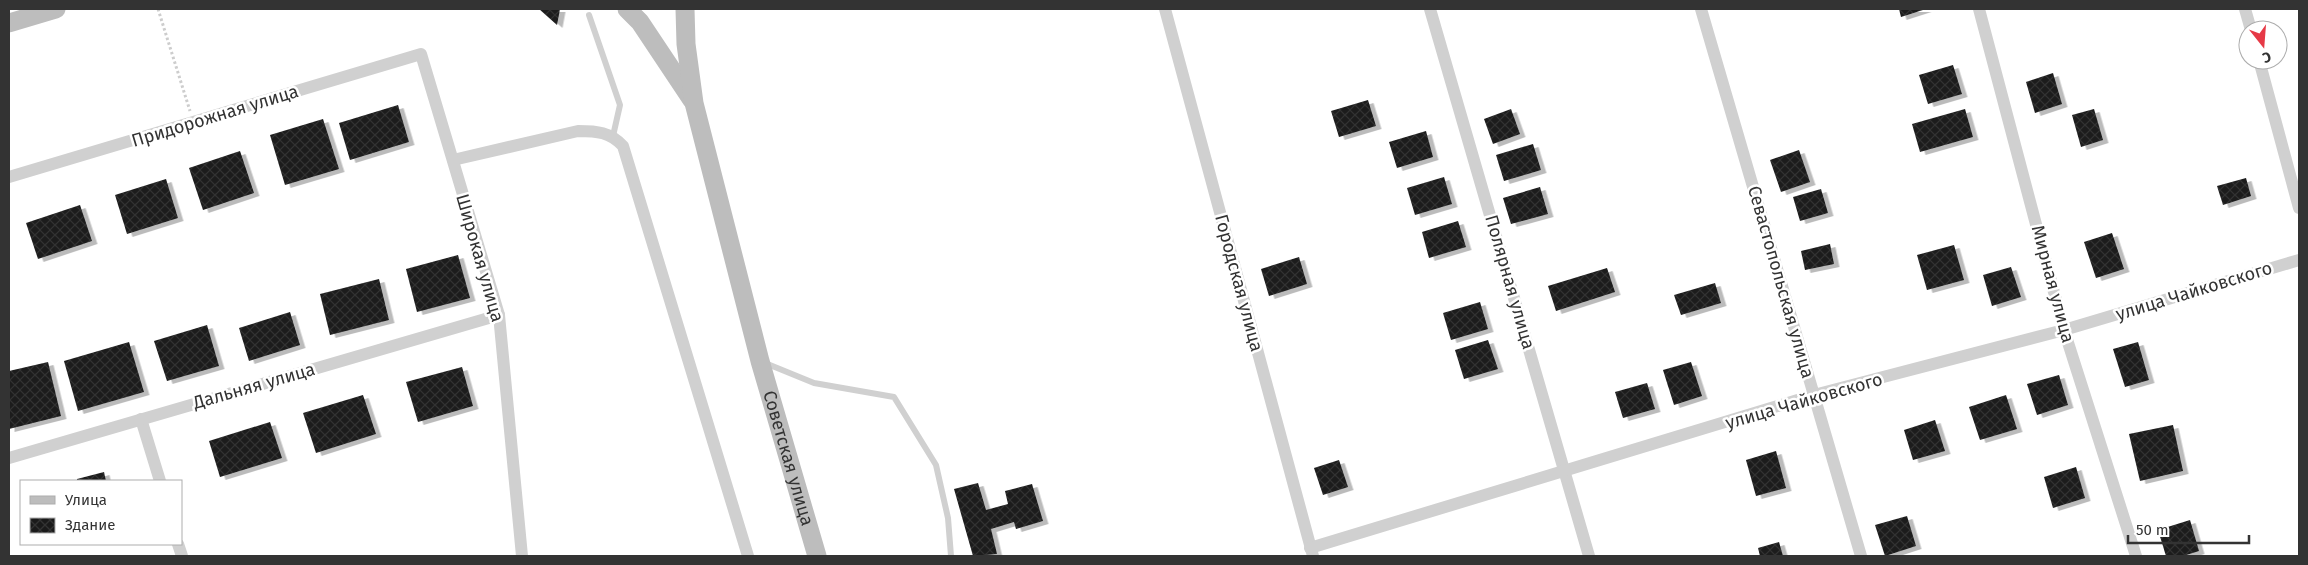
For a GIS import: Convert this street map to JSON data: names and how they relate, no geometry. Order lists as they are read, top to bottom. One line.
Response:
{"streets":{"main road":["Советская улица"],"street":["Придорожная улица","Широкая улица","Полярная улица","Севастопольская улица","Городская улица","Мирная улица","улица Чайковского","Дальняя улица"]},"crossings":[["Придорожная улица","Широкая улица"],["Широкая улица","Дальняя улица"],["Полярная улица","улица Чайковского"],["Севастопольская улица","улица Чайковского"],["Городская улица","улица Чайковского"],["Мирная улица","улица Чайковского"]],"legend":["Улица","Здание"],"scale_bar":"50 m","north":"bottom"}
